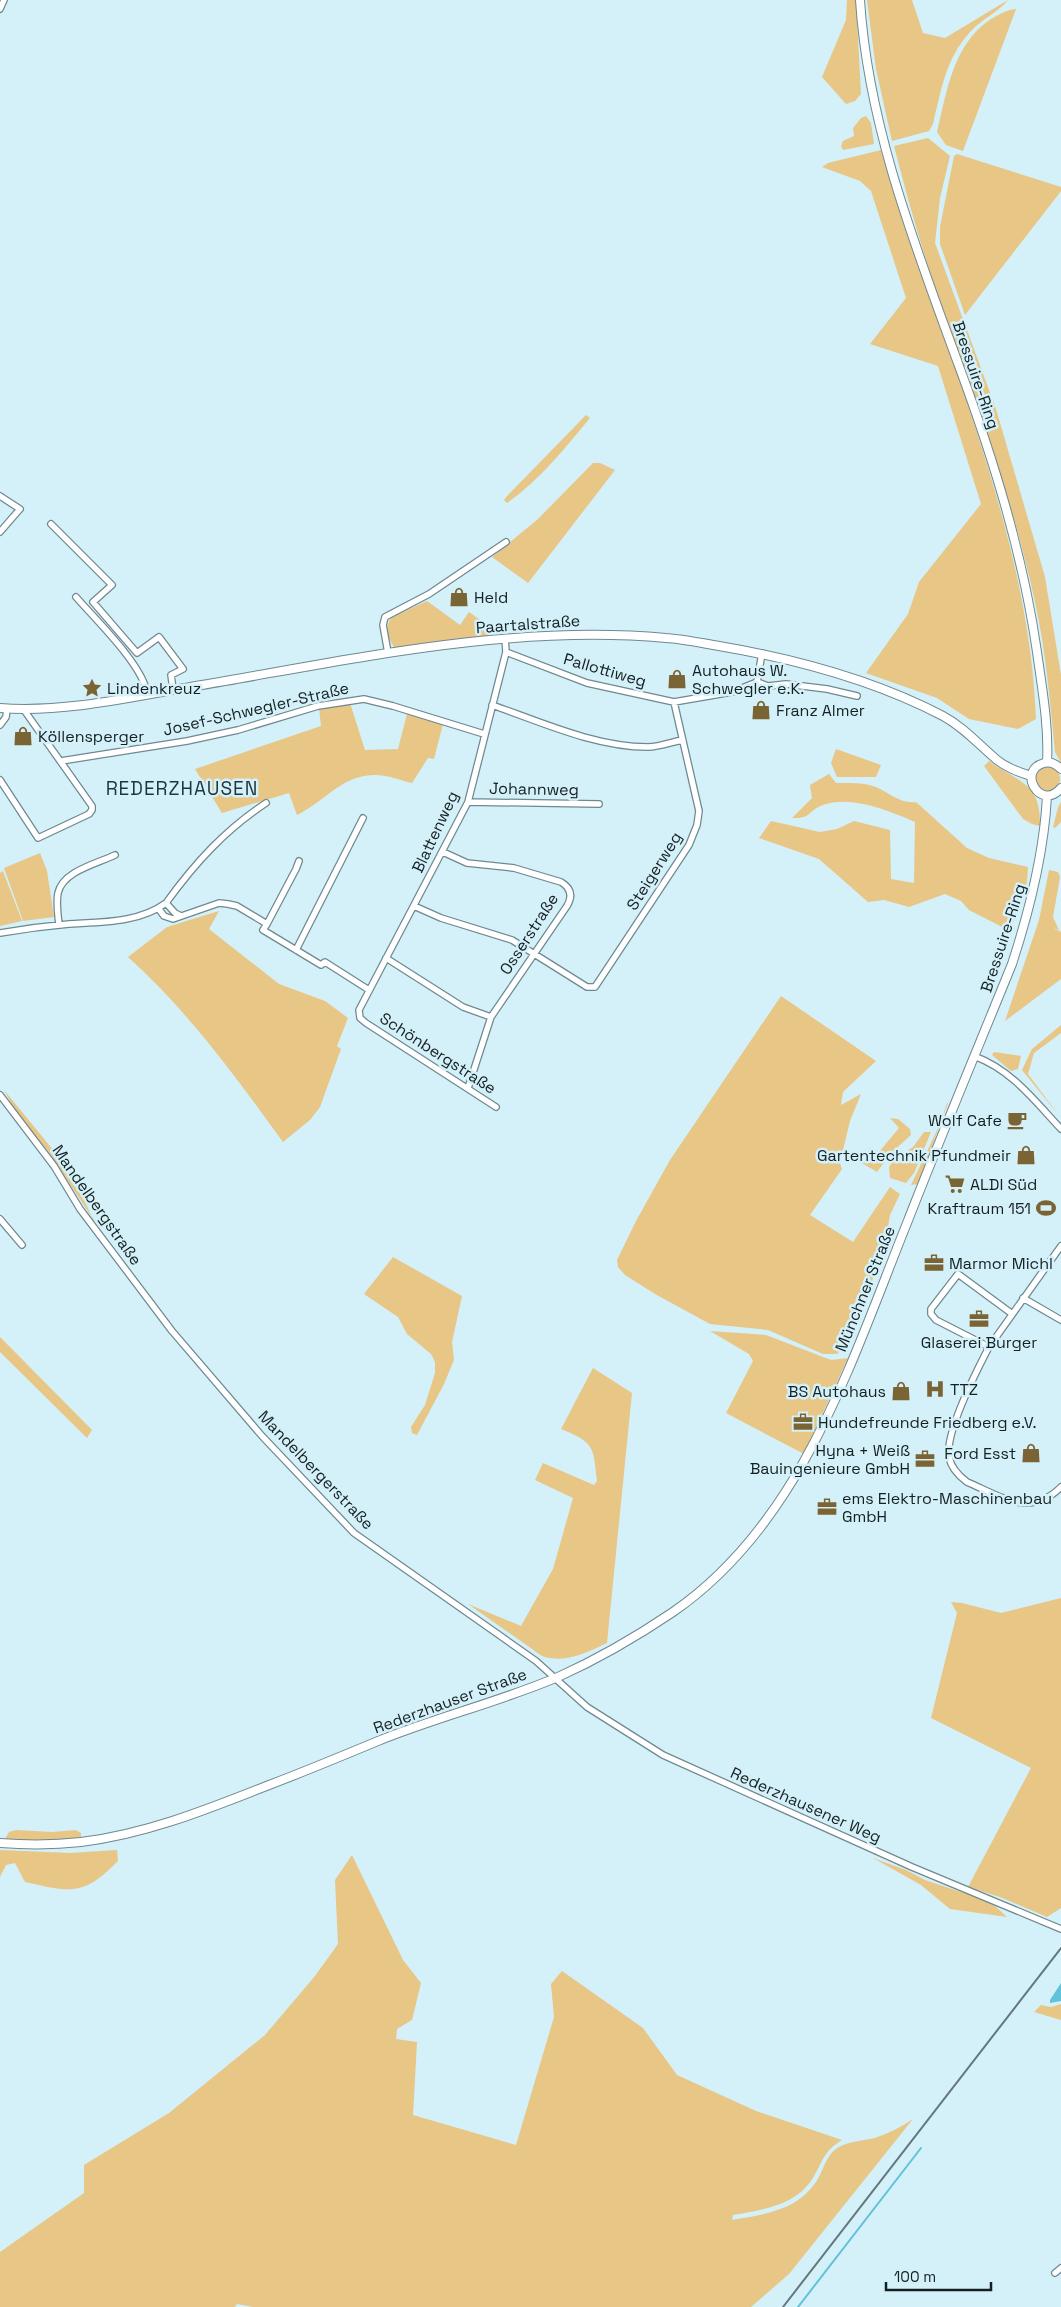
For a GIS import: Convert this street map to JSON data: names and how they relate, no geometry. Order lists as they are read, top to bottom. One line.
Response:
{"streets":{"main road":["Bressuire-Ring","Paartalstraße","Münchner Straße","Rederzhauser Straße"],"street":["Pallottiweg","Josef-Schwegler-Straße","Johannweg","Blattenweg","Steigerweg","Osserstraße","Schönbergstraße","Mandelbergstraße","Mandelbergerstraße","Rederzhausener Weg"]},"crossings":[["Bressuire-Ring","Münchner Straße"],["Paartalstraße","Blattenweg"],["Pallottiweg","Blattenweg"],["Pallottiweg","Steigerweg"],["Josef-Schwegler-Straße","Blattenweg"],["Johannweg","Blattenweg"],["Blattenweg","Osserstraße"],["Blattenweg","Schönbergstraße"],["Steigerweg","Osserstraße"],["Osserstraße","Schönbergstraße"],["Mandelbergstraße","Mandelbergerstraße"],["Münchner Straße","Rederzhauser Straße"],["Mandelbergerstraße","Rederzhauser Straße"],["Mandelbergerstraße","Rederzhausener Weg"],["Rederzhauser Straße","Rederzhausener Weg"]],"districts":["REDERZHAUSEN"],"places":{"shop":["Held","Autohaus W. Schwegler e.K.","Franz Almer","Köllensperger","Gartentechnik Pfundmeir","BS Autohaus","Ford Esst"],"place":["Lindenkreuz"],"cafe":["Wolf Cafe"],"supermarket":["ALDI Süd"],"sports":["Kraftraum 151"],"office":["Marmor Michl","Glaserei Burger","Hundefreunde Friedberg e.V.","Hyna + Weiß Bauingenieure GmbH","ems Elektro-Maschinenbau GmbH"],"hospital":["TTZ"]},"scale_bar":"100 m"}
